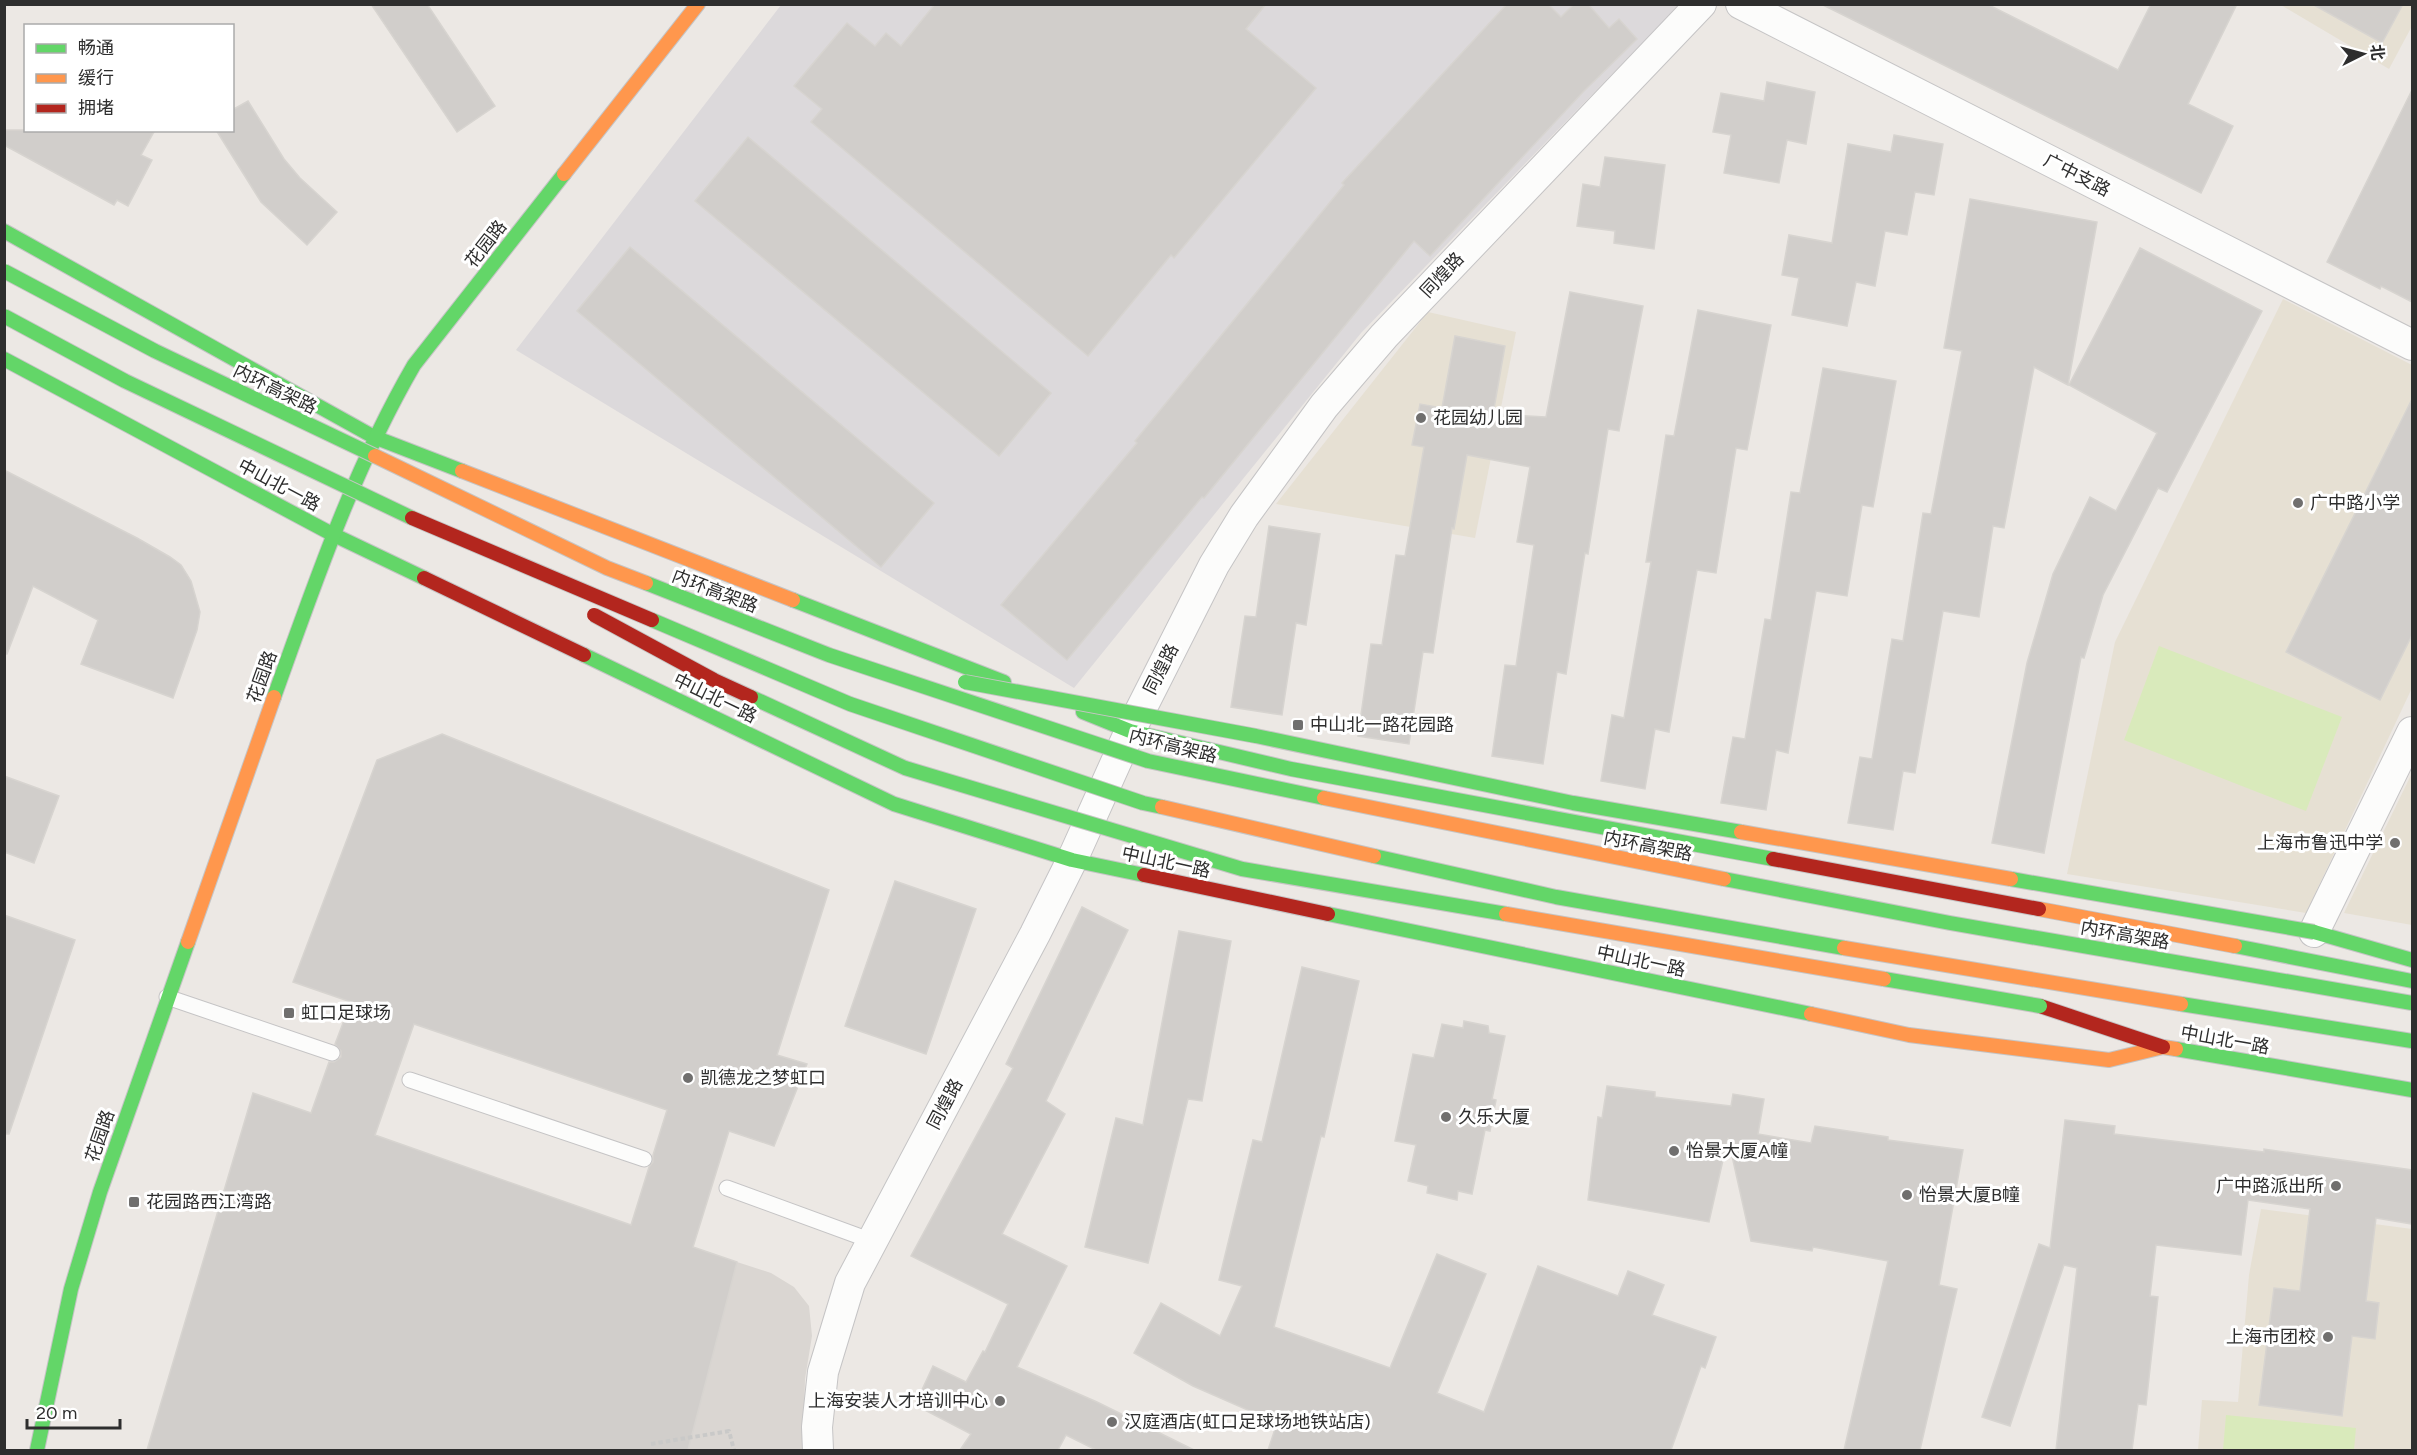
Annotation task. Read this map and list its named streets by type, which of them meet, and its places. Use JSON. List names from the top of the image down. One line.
{"streets":{"main road":["花园路","内环高架路","中山北一路"],"street":["广中支路","同煌路"]},"crossings":[["花园路","中山北一路"],["同煌路","中山北一路"]],"places":{"other":["花园幼儿园","广中路小学","上海市鲁迅中学","凯德龙之梦虹口","久乐大厦","怡景大厦A幢","广中路派出所","怡景大厦B幢","上海市团校","上海安装人才培训中心","汉庭酒店(虹口足球场地铁站店)"],"transit":["中山北一路花园路","虹口足球场","花园路西江湾路"]},"legend":["畅通","缓行","拥堵"],"scale_bar":"20 m","north":"right"}
